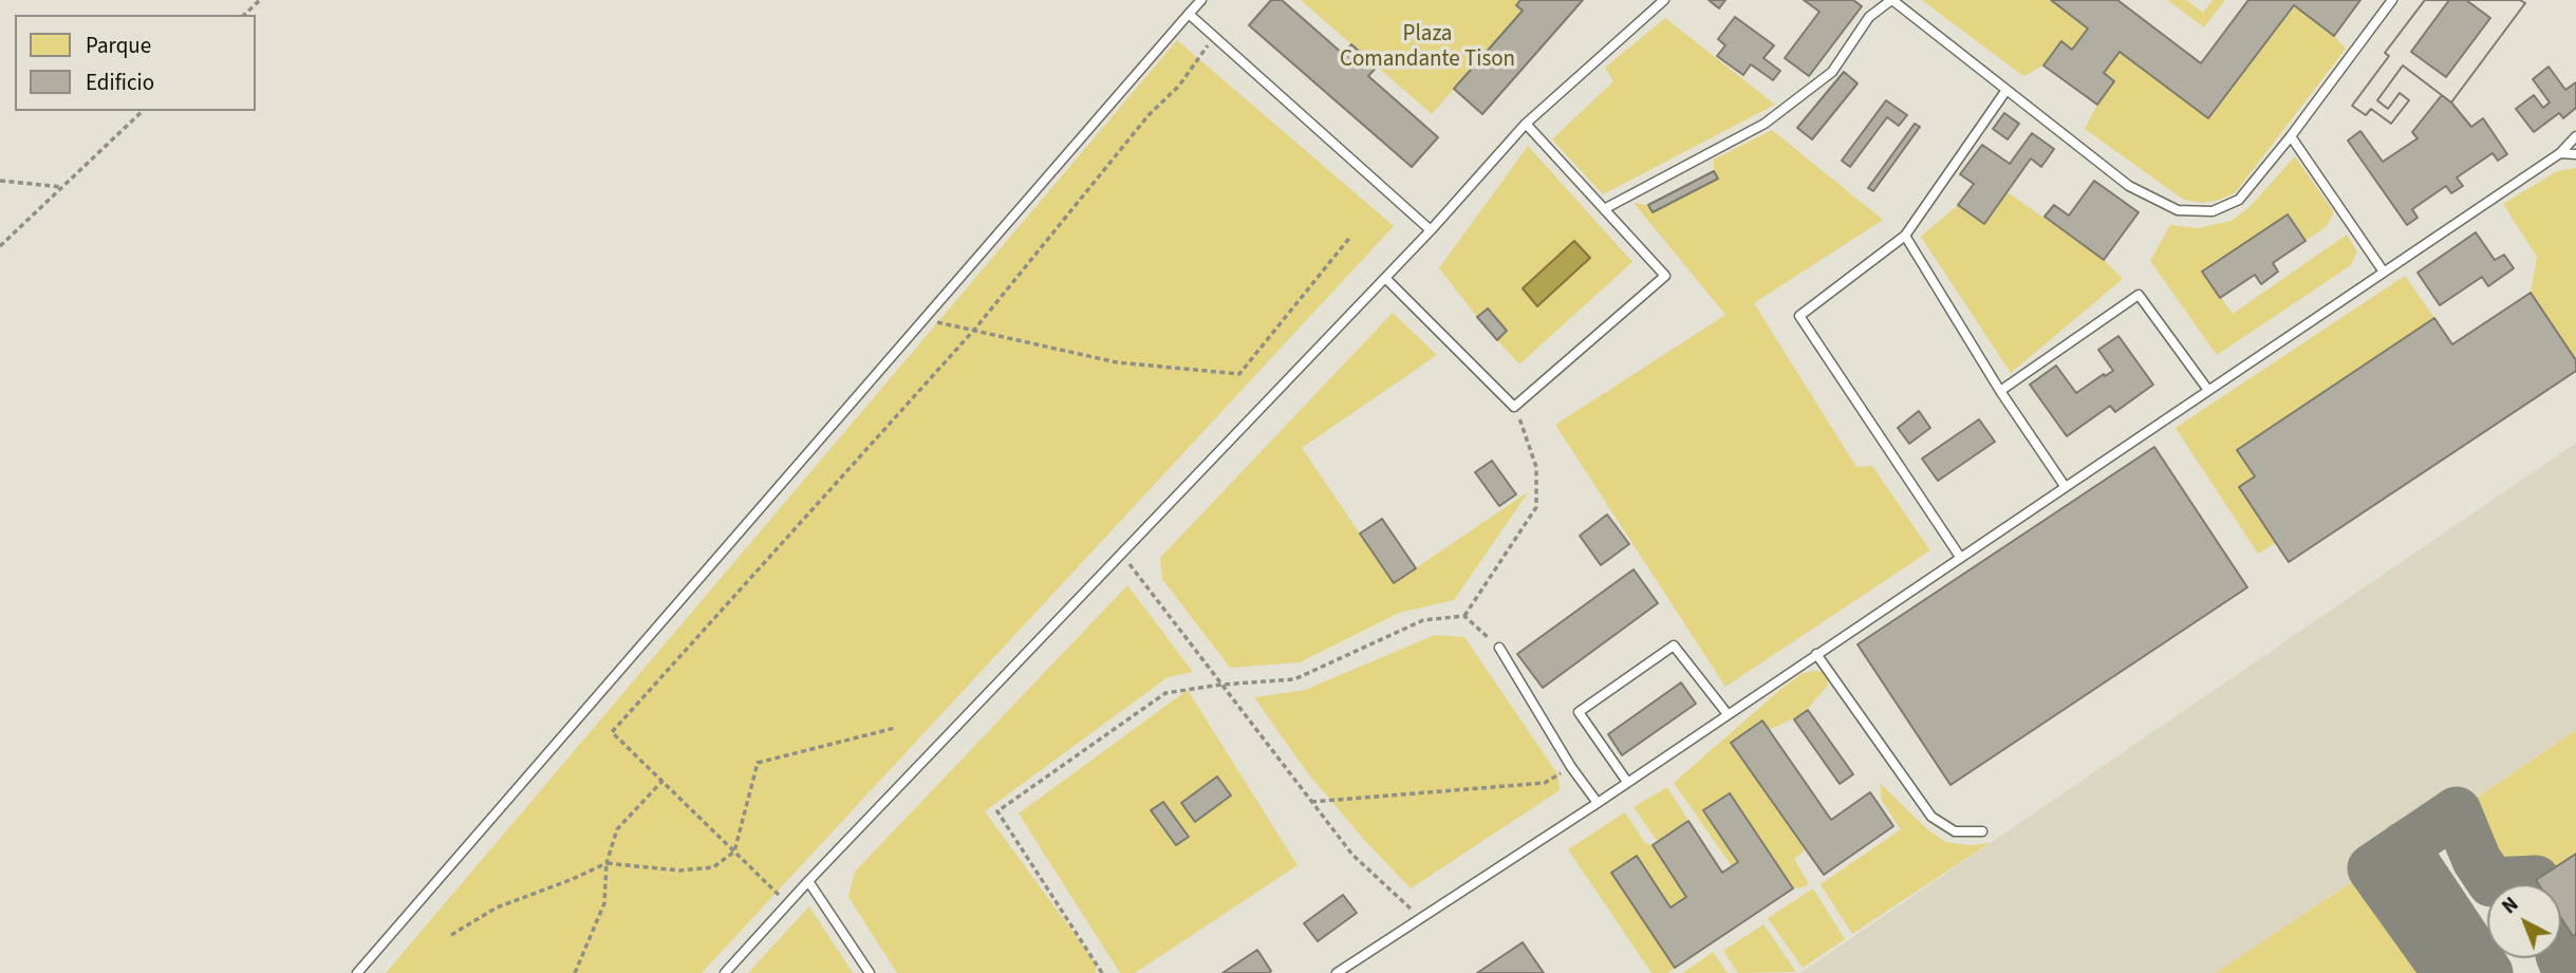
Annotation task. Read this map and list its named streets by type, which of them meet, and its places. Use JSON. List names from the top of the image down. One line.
{"parks":["Plaza Comandante Tison"],"legend":["Parque","Edificio"],"north":"top left"}
